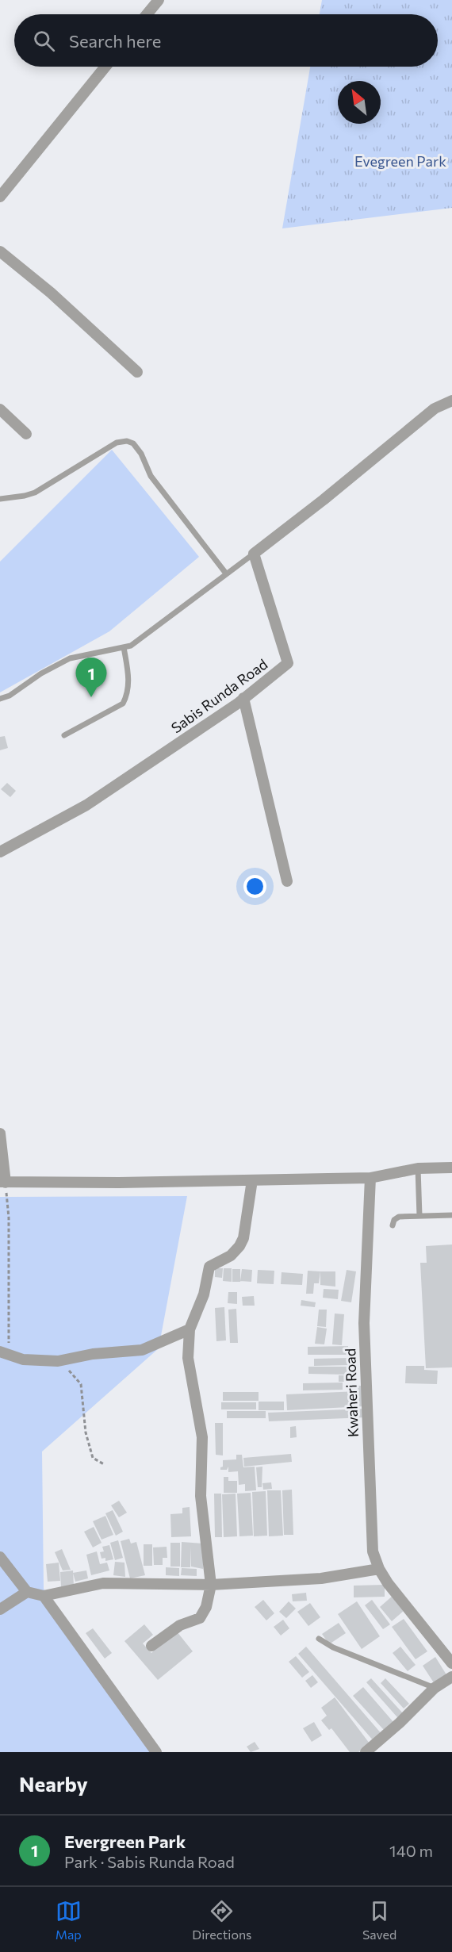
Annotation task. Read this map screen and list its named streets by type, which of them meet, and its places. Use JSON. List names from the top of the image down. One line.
{"streets":{"street":["Sabis Runda Road","Kwaheri Road"]},"parks":["Evegreen Park"],"north":"top left","page":{"search":"Search here","pins":"1","heading":"Nearby","list":[{"mark":"1","name":"Evergreen Park","note":"Park · Sabis Runda Road","value":"140 m"}],"nav":["Map","Directions","Saved"]}}
